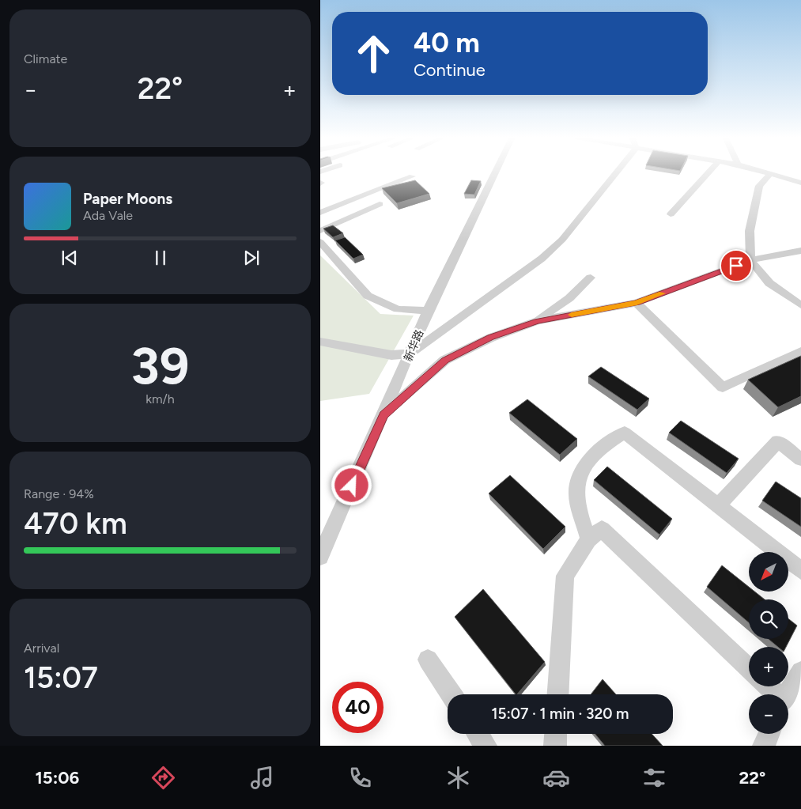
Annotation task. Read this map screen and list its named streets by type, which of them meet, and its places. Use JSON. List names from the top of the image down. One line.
{"streets":{"street":["新华路"]},"north":"bottom left","page":{"tile":["Climate",["39","km/h"],["Range · 94%","470 km"],["Arrival","15:07"]],"turn":["40 m","Continue"],"heat":["−","22°","+"],"song":["Paper Moons","Ada Vale"],"map_buttons":["+","−"],"limit":"40","trip":"15:07 · 1 min · 320 m","tabs":["15:06","22°"]}}
